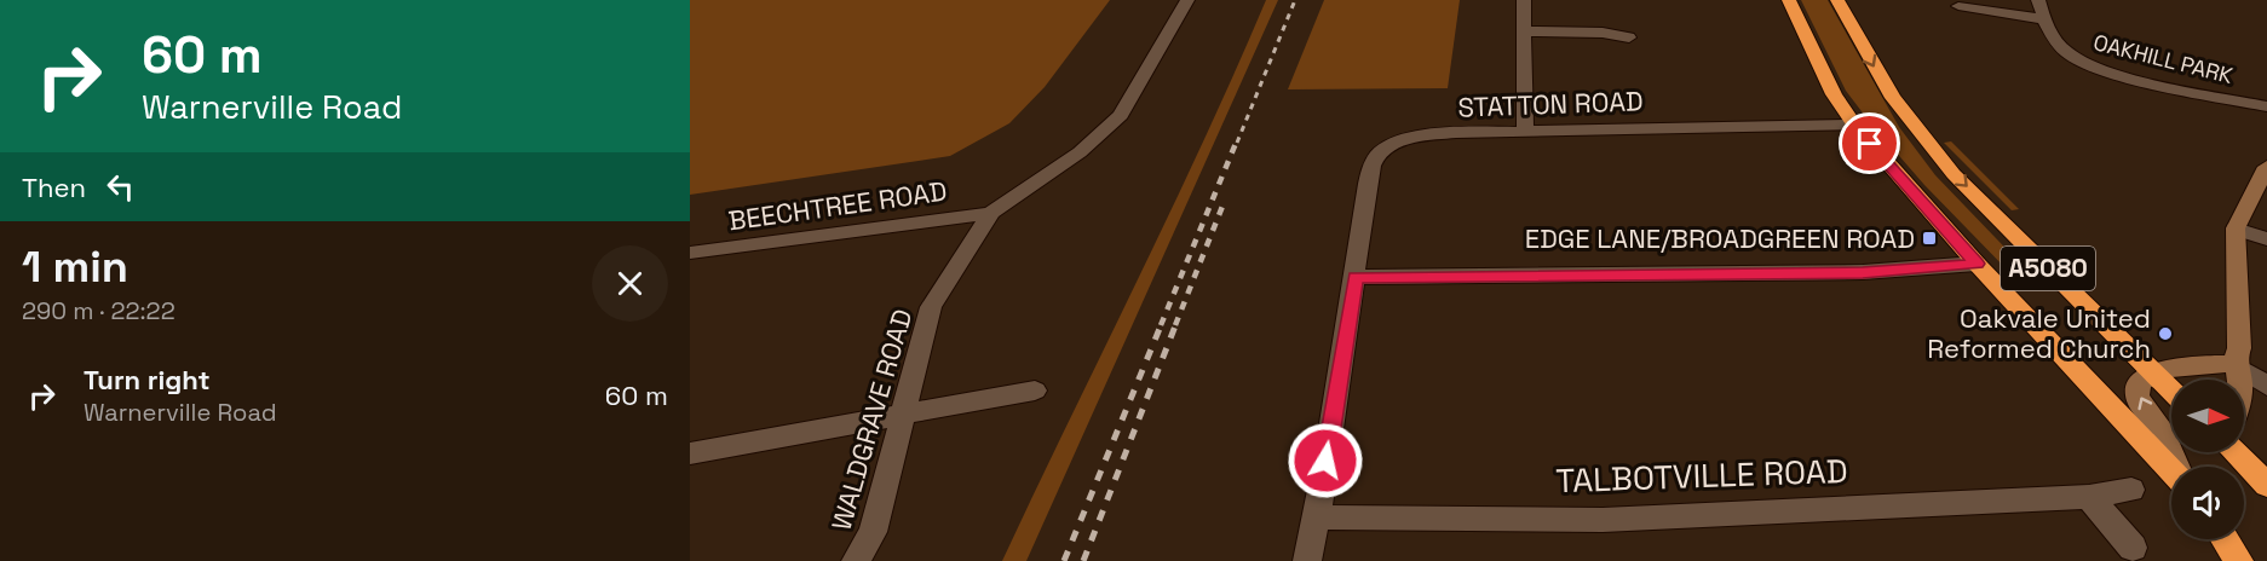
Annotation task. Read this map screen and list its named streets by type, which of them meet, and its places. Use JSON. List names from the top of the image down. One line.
{"streets":{"highway":["A5080"],"street":["OAKHILL PARK","STATTON ROAD","BEECHTREE ROAD","WALDGRAVE ROAD","TALBOTVILLE ROAD"]},"crossings":[["STATTON ROAD","A5080"],["BEECHTREE ROAD","WALDGRAVE ROAD"]],"places":{"transit":["EDGE LANE/BROADGREEN ROAD"],"other":["Oakvale United Reformed Church"]},"north":"right","page":{"turn":["60 m","Warnerville Road"],"then":"Then","heading":["1 min","290 m · 22:22"],"list":[{"name":"Turn right","note":"Warnerville Road","value":"60 m"}]}}
